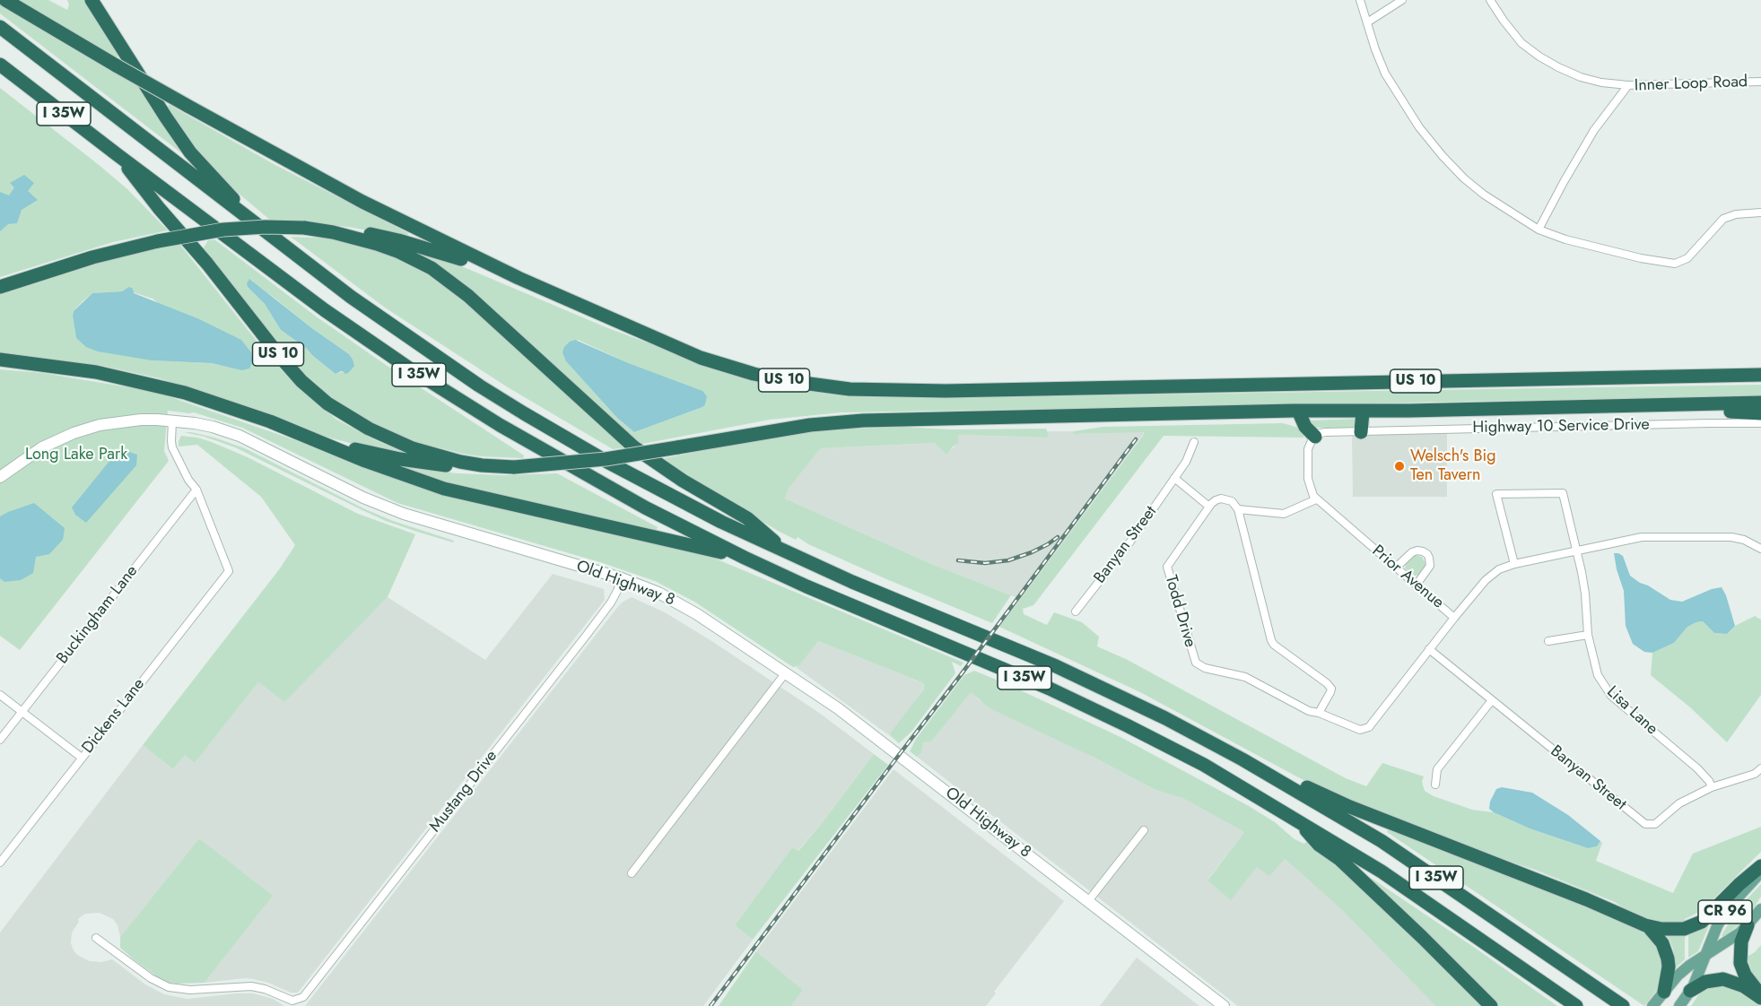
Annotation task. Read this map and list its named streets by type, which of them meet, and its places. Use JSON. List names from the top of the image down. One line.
{"streets":{"highway":["I 35W","US 10"],"main road":["CR 96"],"street":["Inner Loop Road","Highway 10 Service Drive","Banyan Street","Prior Avenue","Old Highway 8","Todd Drive","Buckingham Lane","Lisa Lane","Dickens Lane","Mustang Drive"]},"crossings":[["I 35W","US 10"],["Banyan Street","Todd Drive"],["Banyan Street","Lisa Lane"],["Prior Avenue","Todd Drive"],["Prior Avenue","Lisa Lane"],["Old Highway 8","Mustang Drive"],["Buckingham Lane","Dickens Lane"]],"parks":["Long Lake Park"],"places":["Welsch's Big Ten Tavern"]}
